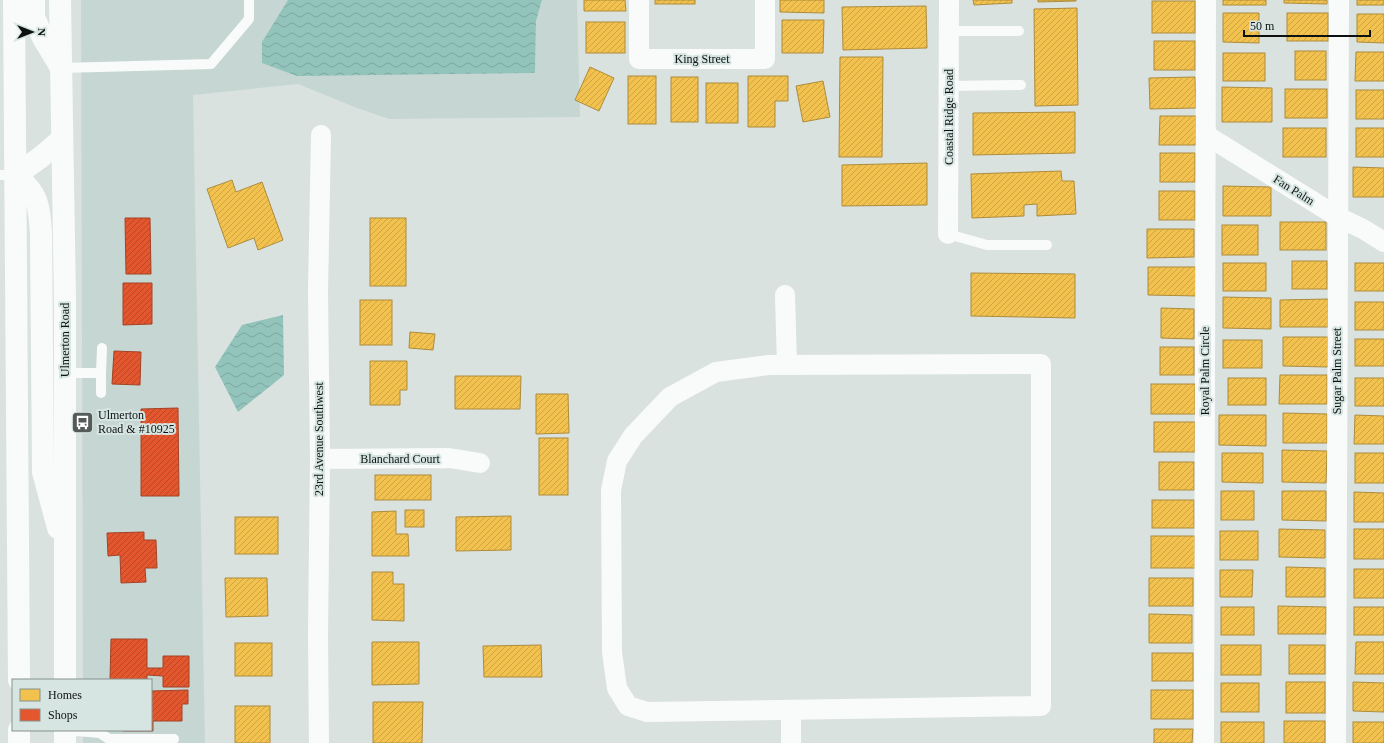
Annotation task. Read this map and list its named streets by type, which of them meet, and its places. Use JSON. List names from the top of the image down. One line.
{"streets":{"main road":["Ulmerton Road"],"street":["King Street","Coastal Ridge Road","Fan Palm","Royal Palm Circle","Sugar Palm Street","23rd Avenue Southwest","Blanchard Court"]},"crossings":[["Fan Palm","Royal Palm Circle"],["Fan Palm","Sugar Palm Street"],["23rd Avenue Southwest","Blanchard Court"]],"places":{"bus stop":["Ulmerton Road & #10925"]},"legend":["Homes","Shops"],"scale_bar":"50 m","north":"right"}
